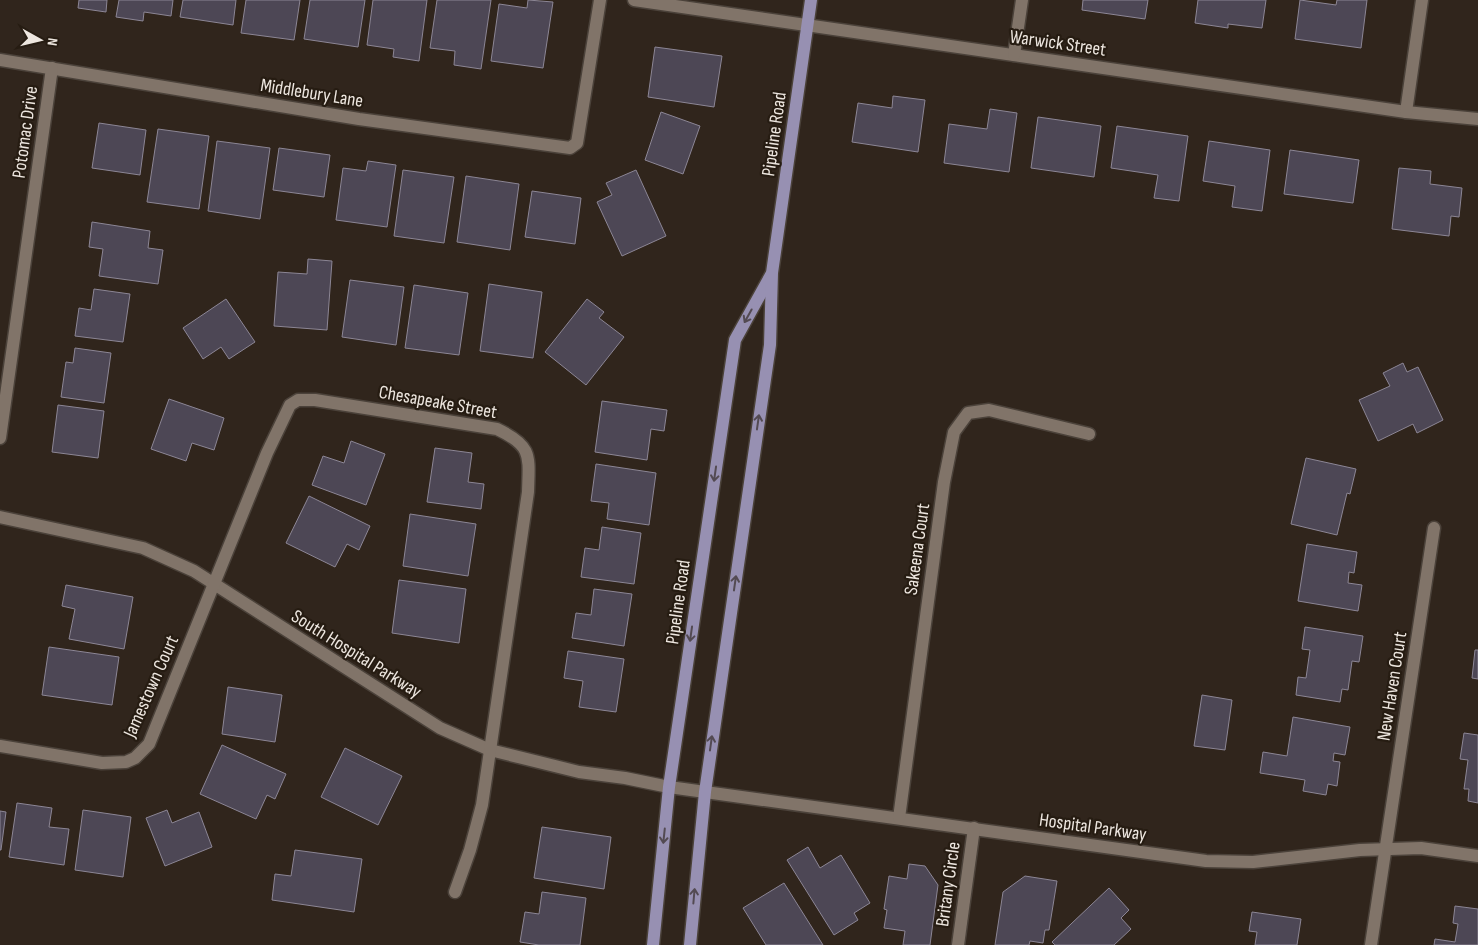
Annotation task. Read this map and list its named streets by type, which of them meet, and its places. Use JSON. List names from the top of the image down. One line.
{"streets":{"main road":["Pipeline Road"],"street":["Warwick Street","Middlebury Lane","Potomac Drive","Chesapeake Street","Sakeena Court","South Hospital Parkway","Jamestown Court","New Haven Court","Hospital Parkway","Britany Circle"]},"crossings":[["Warwick Street","Pipeline Road"],["Middlebury Lane","Potomac Drive"],["Pipeline Road","South Hospital Parkway"],["Pipeline Road","Hospital Parkway"],["Chesapeake Street","South Hospital Parkway"],["Chesapeake Street","Jamestown Court"],["Sakeena Court","Hospital Parkway"],["South Hospital Parkway","Jamestown Court"],["South Hospital Parkway","Hospital Parkway"],["New Haven Court","Hospital Parkway"],["Hospital Parkway","Britany Circle"]],"north":"right"}
